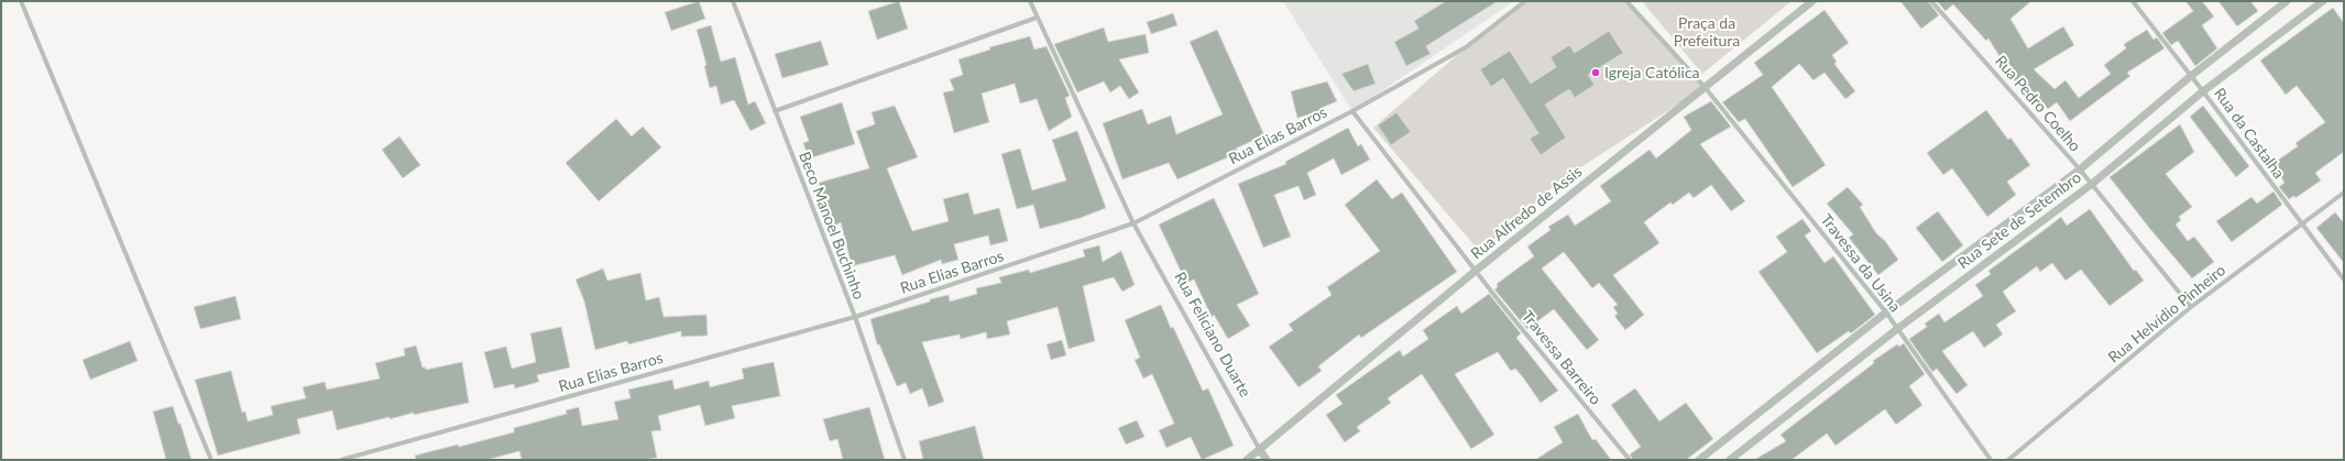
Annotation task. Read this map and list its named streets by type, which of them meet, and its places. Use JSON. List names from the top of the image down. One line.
{"streets":{"street":["Rua Pedro Coelho","Rua da Castalha","Rua Elias Barros","Rua Alfredo de Assis","Rua Sete de Setembro","Beco Manoel Buchinho","Travessa da Usina","Rua Helvídio Pinheiro","Rua Feliciano Duarte","Travessa Barreiro"]},"crossings":[["Rua Pedro Coelho","Rua Sete de Setembro"],["Rua Pedro Coelho","Rua Helvídio Pinheiro"],["Rua da Castalha","Rua Sete de Setembro"],["Rua da Castalha","Rua Helvídio Pinheiro"],["Rua Elias Barros","Beco Manoel Buchinho"],["Rua Elias Barros","Rua Feliciano Duarte"],["Rua Elias Barros","Travessa Barreiro"],["Rua Alfredo de Assis","Travessa da Usina"],["Rua Alfredo de Assis","Rua Feliciano Duarte"],["Rua Alfredo de Assis","Travessa Barreiro"],["Rua Sete de Setembro","Travessa da Usina"]],"parks":["Praça da Prefeitura"],"places":["Igreja Católica"]}
